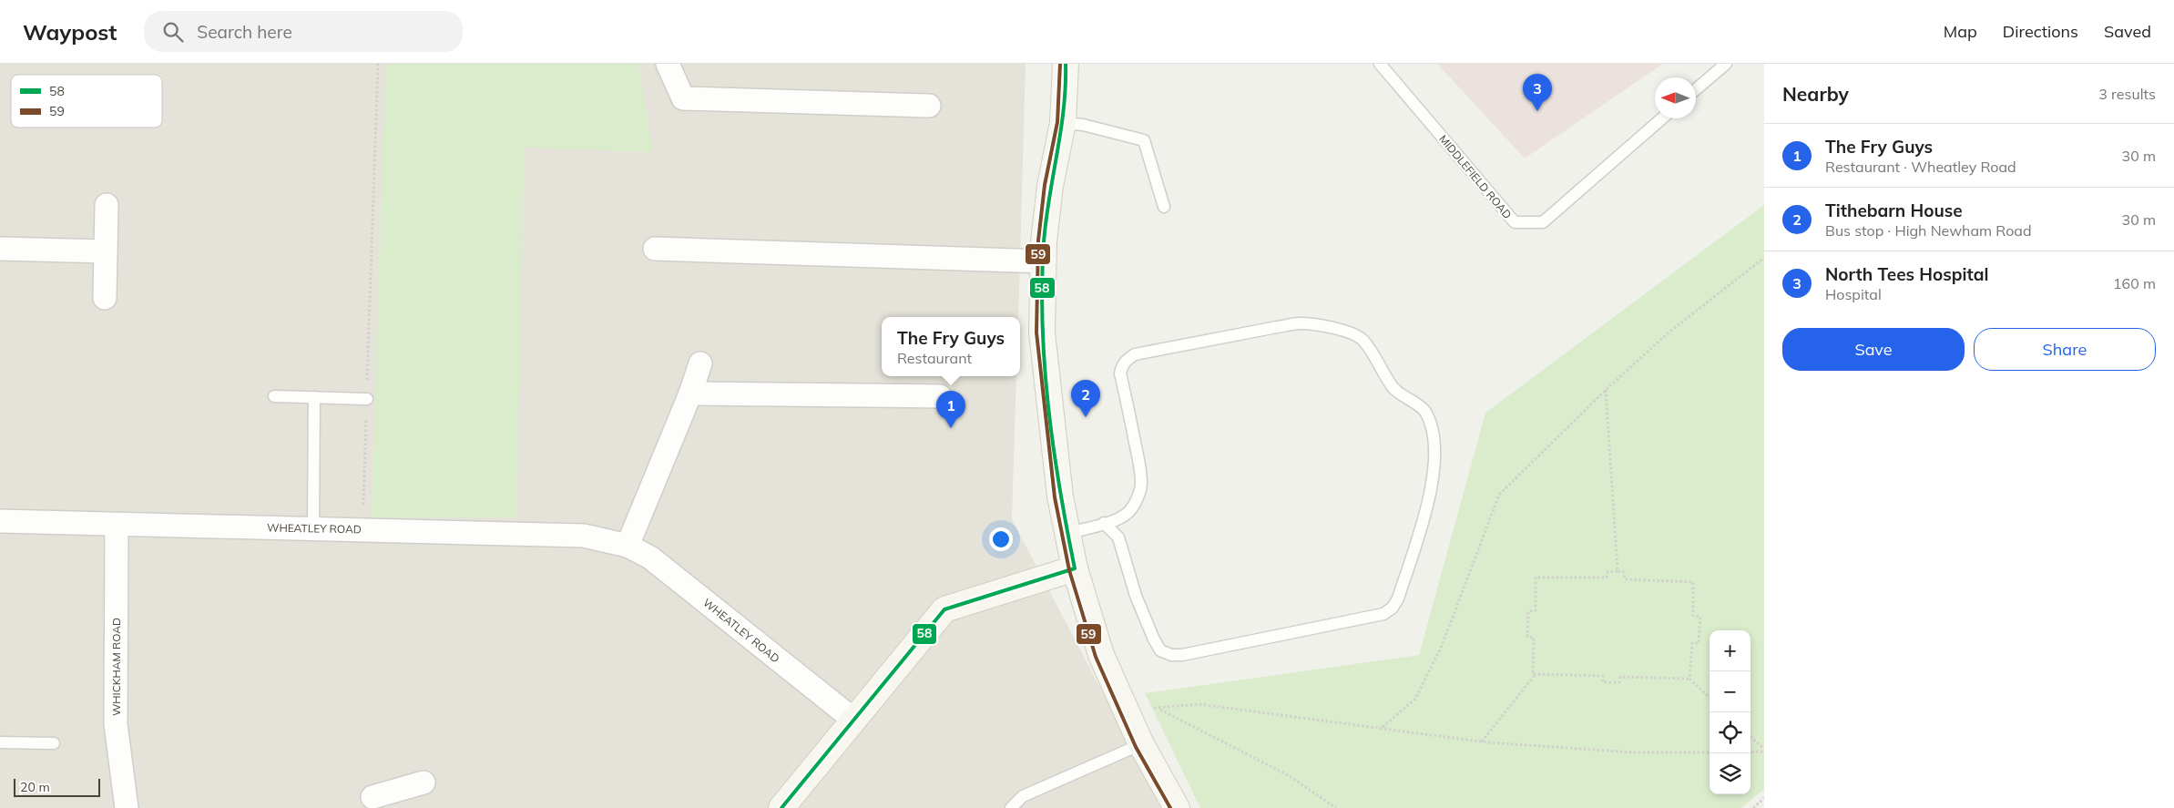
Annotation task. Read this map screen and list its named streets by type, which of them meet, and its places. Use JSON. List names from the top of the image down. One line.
{"streets":{"street":["WHEATLEY ROAD","WHICKHAM ROAD"],"lane":["MIDDLEFIELD ROAD"]},"crossings":[["WHEATLEY ROAD","WHICKHAM ROAD"]],"lines":["transit line 58","transit line 59"],"legend":["58","59"],"scale_bar":"20 m","north":"left","page":{"header":"Waypost","search":"Search here","nav":["Map","Directions","Saved"],"heading":["Nearby","3 results"],"pins":["3","2","1"],"list":[{"mark":"1","name":"The Fry Guys","note":"Restaurant · Wheatley Road","value":"30 m"},{"mark":"2","name":"Tithebarn House","note":"Bus stop · High Newham Road","value":"30 m"},{"mark":"3","name":"North Tees Hospital","note":"Hospital","value":"160 m"}],"buttons":["Save","Share"],"popup":["The Fry Guys","Restaurant"],"map_buttons":["+","−"],"scale":"20 m"}}
